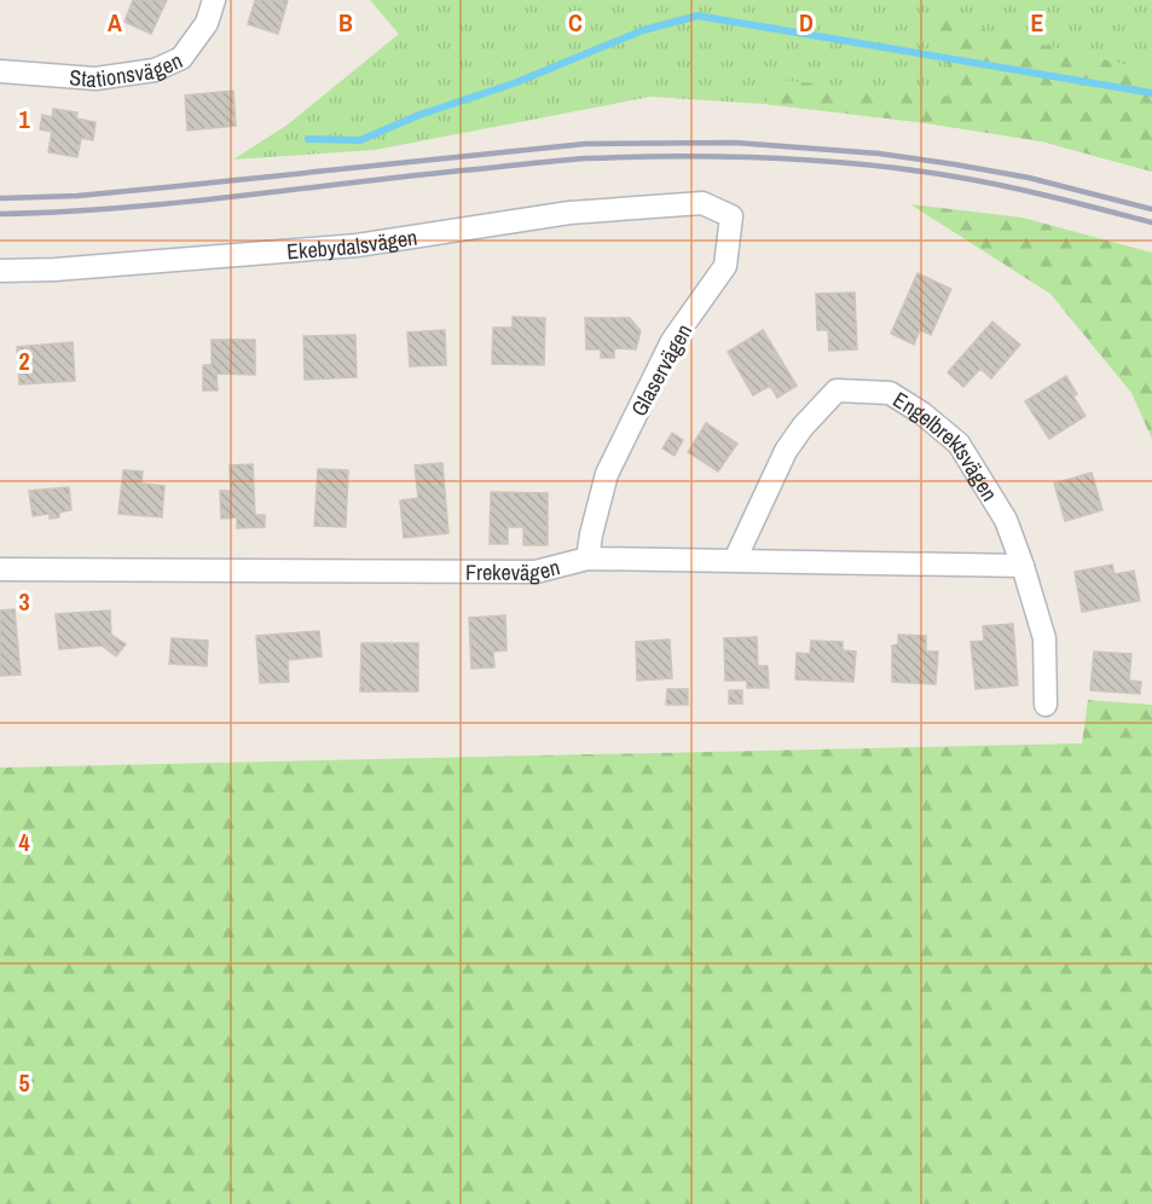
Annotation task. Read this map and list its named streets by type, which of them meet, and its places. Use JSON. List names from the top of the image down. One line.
{"streets":{"street":["Stationsvägen","Ekebydalsvägen","Glaservägen","Engelbrektsvägen","Frekevägen"]},"crossings":[["Ekebydalsvägen","Glaservägen"],["Glaservägen","Frekevägen"],["Engelbrektsvägen","Frekevägen"]],"grid":{"columns":["A","B","C","D","E"],"rows":["1","2","3","4","5"]}}
